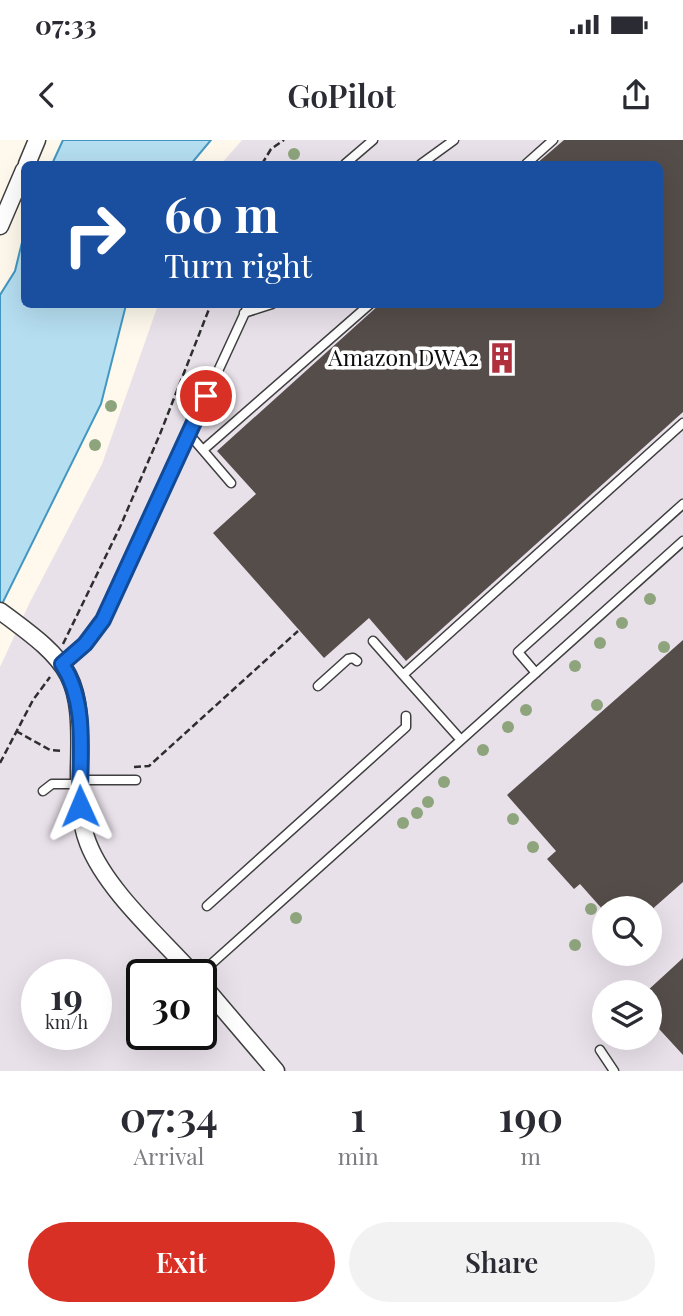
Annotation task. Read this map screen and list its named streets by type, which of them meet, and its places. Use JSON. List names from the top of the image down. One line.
{"places":{"building":["Amazon DWA2"]},"page":{"status":"07:33","header":"GoPilot","turn":["60 m","Turn right"],"speed":"19 km/h","limit":"30","eta":["07:34","Arrival","1","min","190","m"],"buttons":["Exit","Share"]}}
